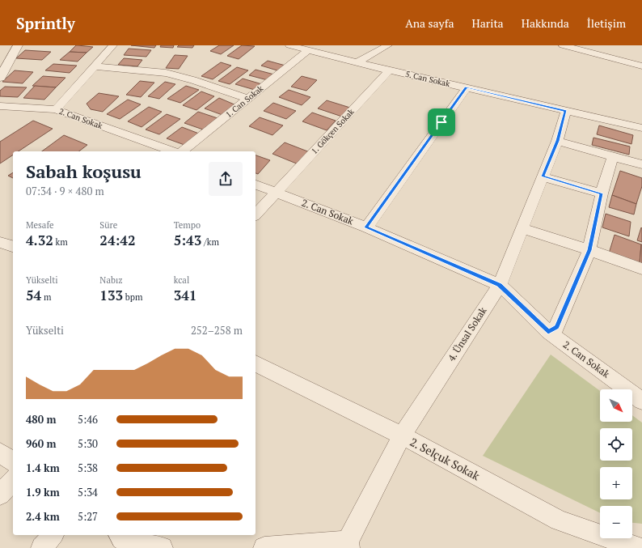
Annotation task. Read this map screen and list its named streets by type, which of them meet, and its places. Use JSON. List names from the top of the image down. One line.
{"streets":{"street":["5. Can Sokak","1. Can Sokak","2. Can Sokak","1. Gökçen Sokak","4. Ünsal Sokak","2. Selçuk Sokak"]},"crossings":[["5. Can Sokak","1. Can Sokak"],["5. Can Sokak","1. Gökçen Sokak"],["5. Can Sokak","4. Ünsal Sokak"],["2. Can Sokak","1. Gökçen Sokak"],["2. Can Sokak","4. Ünsal Sokak"],["4. Ünsal Sokak","2. Selçuk Sokak"]],"north":"bottom right","page":{"header":"Sprintly","nav":["Ana sayfa","Harita","Hakkında","İletişim"],"heading":["Sabah koşusu","07:34 · 9 × 480 m"],"stats":[["Mesafe","4.32 km"],["Süre","24:42"],["Tempo","5:43 /km"],["Yükselti","54 m"],["Nabız","133 bpm"],["kcal","341"]],"chart":["Yükselti","252–258 m"],"map_buttons":["+","−"],"list":[{"name":"480 m","note":"5:46"},{"name":"960 m","note":"5:30"},{"name":"1.4 km","note":"5:38"},{"name":"1.9 km","note":"5:34"},{"name":"2.4 km","note":"5:27"}]}}
